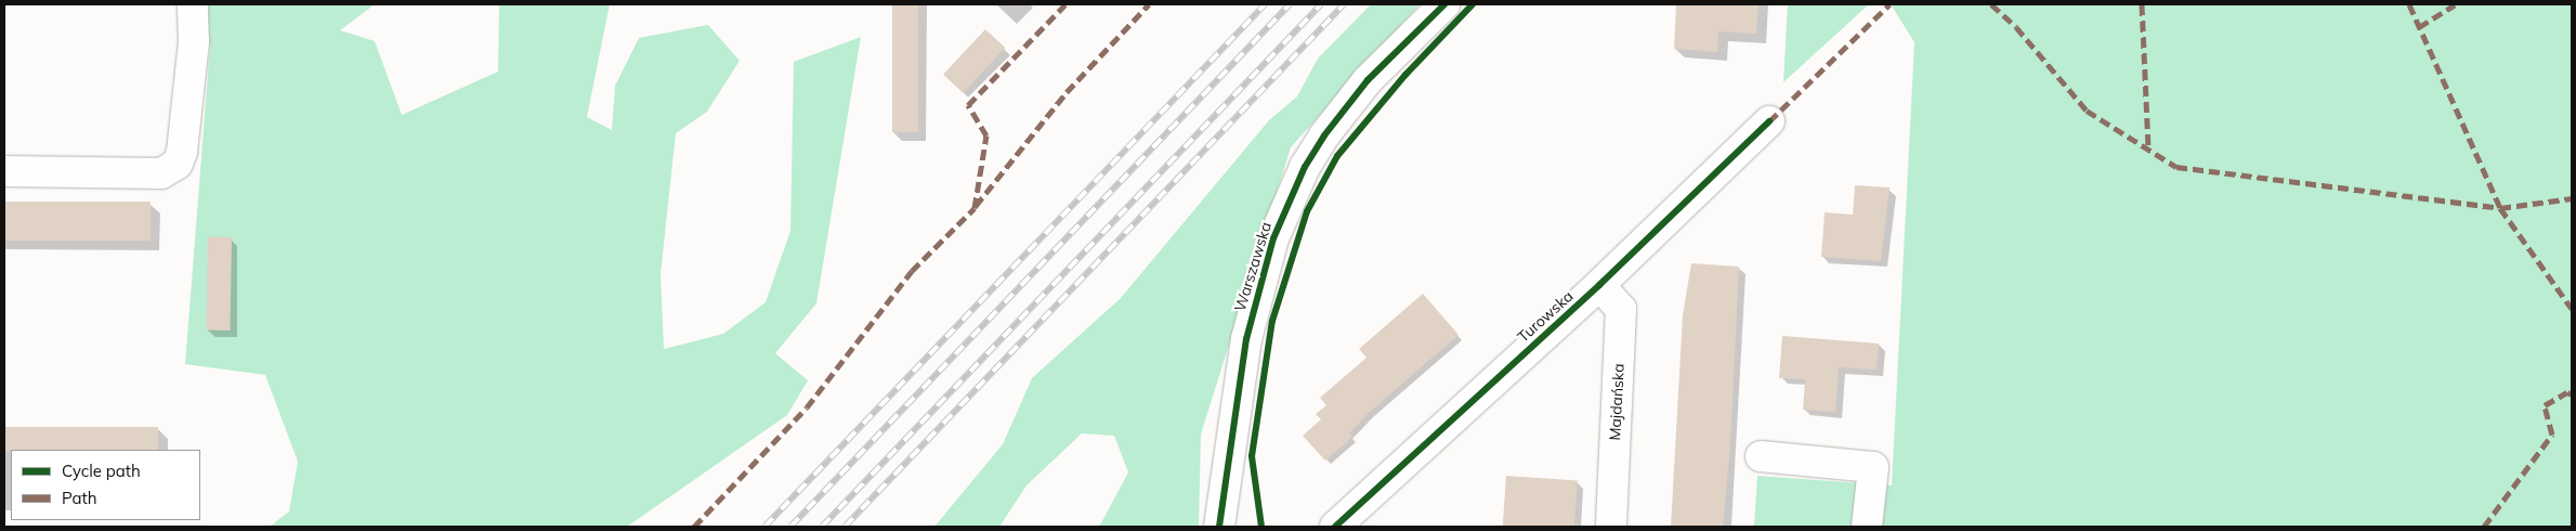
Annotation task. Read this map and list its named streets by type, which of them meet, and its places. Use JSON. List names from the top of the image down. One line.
{"streets":{"street":["Warszawska","Turowska","Majdańska"]},"crossings":[["Turowska","Majdańska"]],"legend":["Cycle path","Path"]}
